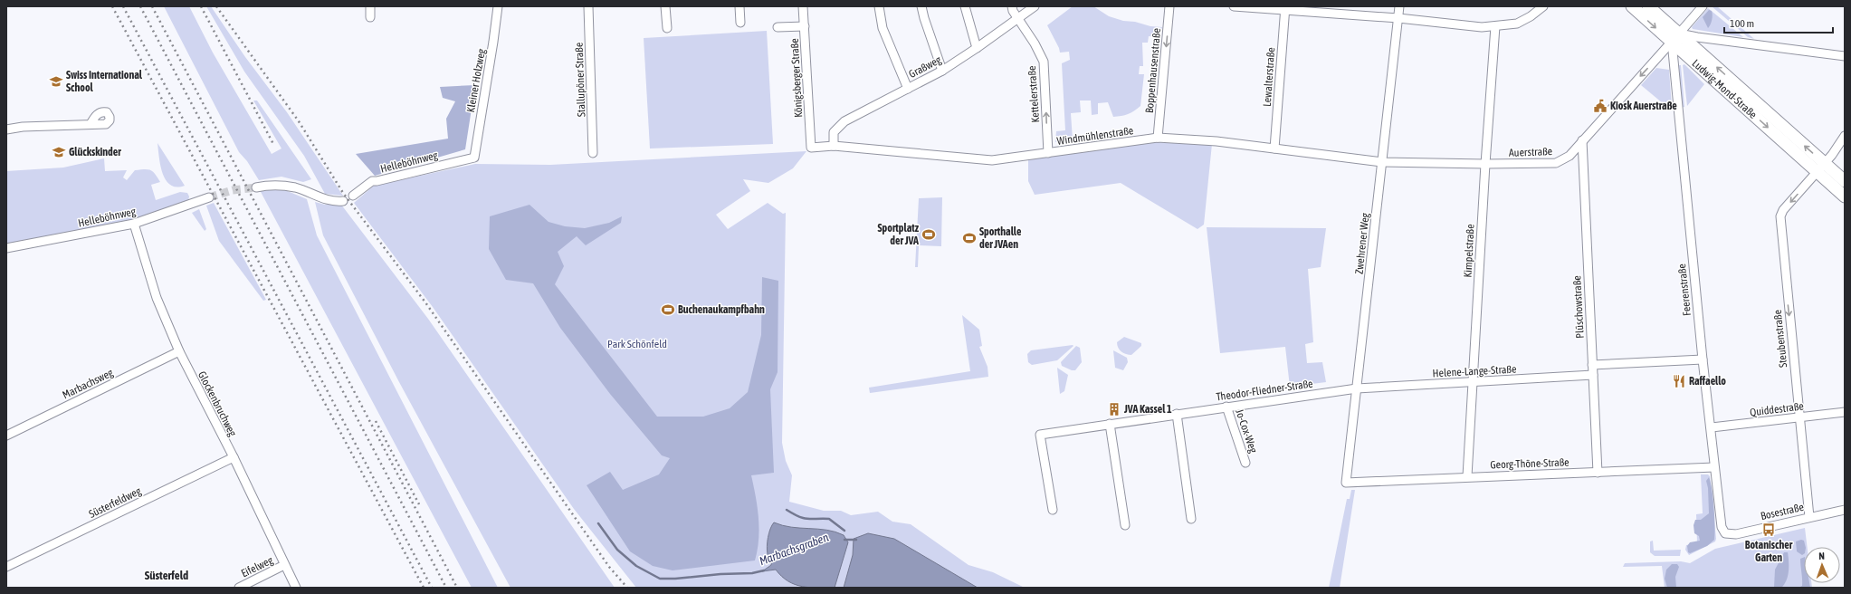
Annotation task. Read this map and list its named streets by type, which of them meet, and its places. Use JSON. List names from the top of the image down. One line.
{"streets":{"main road":["Ludwig-Mond-Straße"],"street":["Graßweg","Boppenhausenstraße","Lewalterstraße","Königsberger Straße","Stallupöner Straße","Kleiner Holzweg","Kettelerstraße","Windmühlenstraße","Auerstraße","Helleböhnweg","Zwehrener Weg","Kimpelstraße","Feerenstraße","Plüschowstraße","Steubenstraße","Helene-Lange-Straße","Marbachsweg","Theodor-Fliedner-Straße","Glockenbruchweg","Quiddestraße","Jo-Cox-Weg","Georg-Thöne-Straße","Süsterfeldweg","Bosestraße","Eifelweg"]},"crossings":[["Graßweg","Kettelerstraße"],["Graßweg","Windmühlenstraße"],["Boppenhausenstraße","Windmühlenstraße"],["Lewalterstraße","Windmühlenstraße"],["Königsberger Straße","Windmühlenstraße"],["Kleiner Holzweg","Helleböhnweg"],["Ludwig-Mond-Straße","Auerstraße"],["Ludwig-Mond-Straße","Feerenstraße"],["Ludwig-Mond-Straße","Steubenstraße"],["Kettelerstraße","Windmühlenstraße"],["Windmühlenstraße","Auerstraße"],["Windmühlenstraße","Zwehrener Weg"],["Auerstraße","Zwehrener Weg"],["Auerstraße","Kimpelstraße"],["Auerstraße","Feerenstraße"],["Auerstraße","Plüschowstraße"],["Helleböhnweg","Glockenbruchweg"],["Zwehrener Weg","Helene-Lange-Straße"],["Zwehrener Weg","Theodor-Fliedner-Straße"],["Zwehrener Weg","Georg-Thöne-Straße"],["Kimpelstraße","Helene-Lange-Straße"],["Kimpelstraße","Georg-Thöne-Straße"],["Feerenstraße","Quiddestraße"],["Feerenstraße","Georg-Thöne-Straße"],["Feerenstraße","Bosestraße"],["Plüschowstraße","Helene-Lange-Straße"],["Plüschowstraße","Georg-Thöne-Straße"],["Steubenstraße","Quiddestraße"],["Steubenstraße","Bosestraße"],["Helene-Lange-Straße","Theodor-Fliedner-Straße"],["Marbachsweg","Glockenbruchweg"],["Theodor-Fliedner-Straße","Jo-Cox-Weg"],["Glockenbruchweg","Süsterfeldweg"],["Glockenbruchweg","Eifelweg"]],"one_way":["Boppenhausenstraße","Kettelerstraße","Auerstraße","Steubenstraße"],"districts":["Süsterfeld"],"water":["Marbachsgraben"],"parks":["Park Schönfeld"],"places":{"school or university":["Swiss International School","Glückskinder"],"public building":["Kiosk Auerstraße"],"sports":["Sportplatz der JVA","Sporthalle der JVAen","Buchenaukampfbahn"],"restaurant":["Raffaello"],"building":["JVA Kassel 1"],"bus stop":["Botanischer Garten"]},"scale_bar":"100 m","north":"top"}
